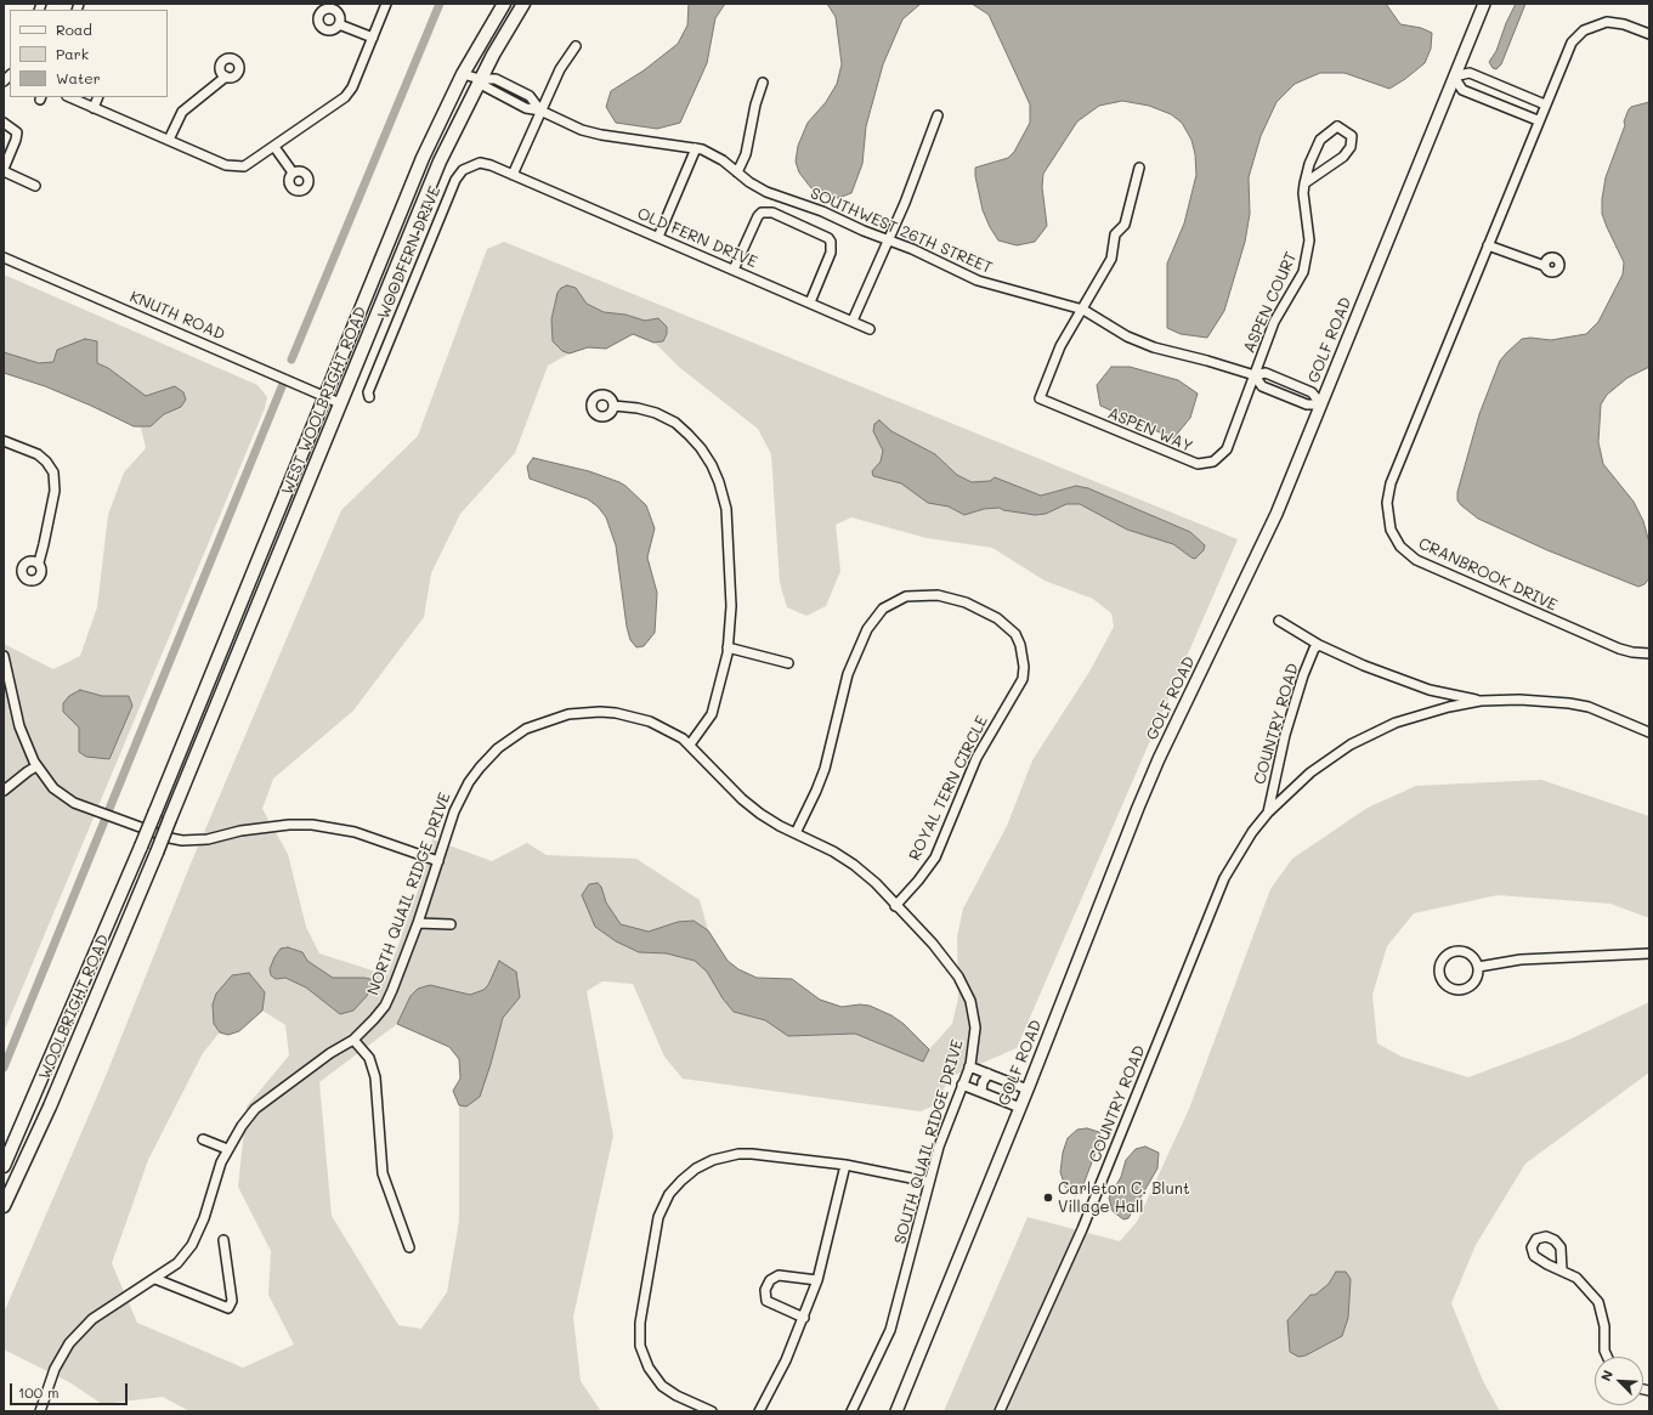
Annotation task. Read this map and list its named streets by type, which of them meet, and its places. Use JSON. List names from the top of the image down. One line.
{"streets":{"main road":["WEST WOOLBRIGHT ROAD","WOOLBRIGHT ROAD"],"street":["SOUTHWEST 26TH STREET","OLD FERN DRIVE","WOODFERN DRIVE","ASPEN COURT","KNUTH ROAD","GOLF ROAD","ASPEN WAY","CRANBROOK DRIVE","COUNTRY ROAD","ROYAL TERN CIRCLE","NORTH QUAIL RIDGE DRIVE","SOUTH QUAIL RIDGE DRIVE"]},"crossings":[["SOUTHWEST 26TH STREET","ASPEN COURT"],["SOUTHWEST 26TH STREET","GOLF ROAD"],["SOUTHWEST 26TH STREET","WEST WOOLBRIGHT ROAD"],["SOUTHWEST 26TH STREET","ASPEN WAY"],["OLD FERN DRIVE","WOODFERN DRIVE"],["ASPEN COURT","ASPEN WAY"],["KNUTH ROAD","WEST WOOLBRIGHT ROAD"],["WEST WOOLBRIGHT ROAD","WOOLBRIGHT ROAD"],["ROYAL TERN CIRCLE","NORTH QUAIL RIDGE DRIVE"],["ROYAL TERN CIRCLE","SOUTH QUAIL RIDGE DRIVE"],["NORTH QUAIL RIDGE DRIVE","SOUTH QUAIL RIDGE DRIVE"]],"places":["Carleton C. Blunt Village Hall"],"legend":["Road","Park","Water"],"scale_bar":"100 m","north":"top left"}
